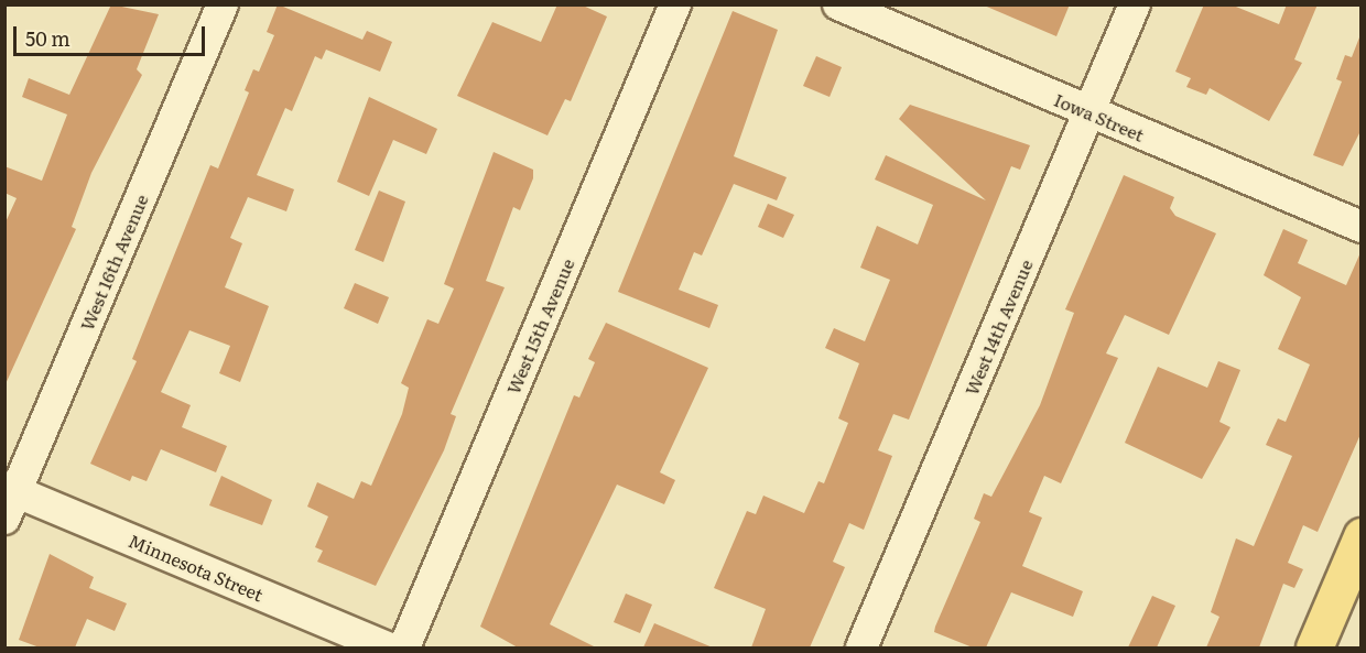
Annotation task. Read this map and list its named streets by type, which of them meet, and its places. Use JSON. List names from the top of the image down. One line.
{"streets":{"street":["Iowa Street","West 16th Avenue","West 15th Avenue","West 14th Avenue","Minnesota Street"]},"crossings":[["Iowa Street","West 14th Avenue"],["West 16th Avenue","Minnesota Street"]],"scale_bar":"50 m"}
